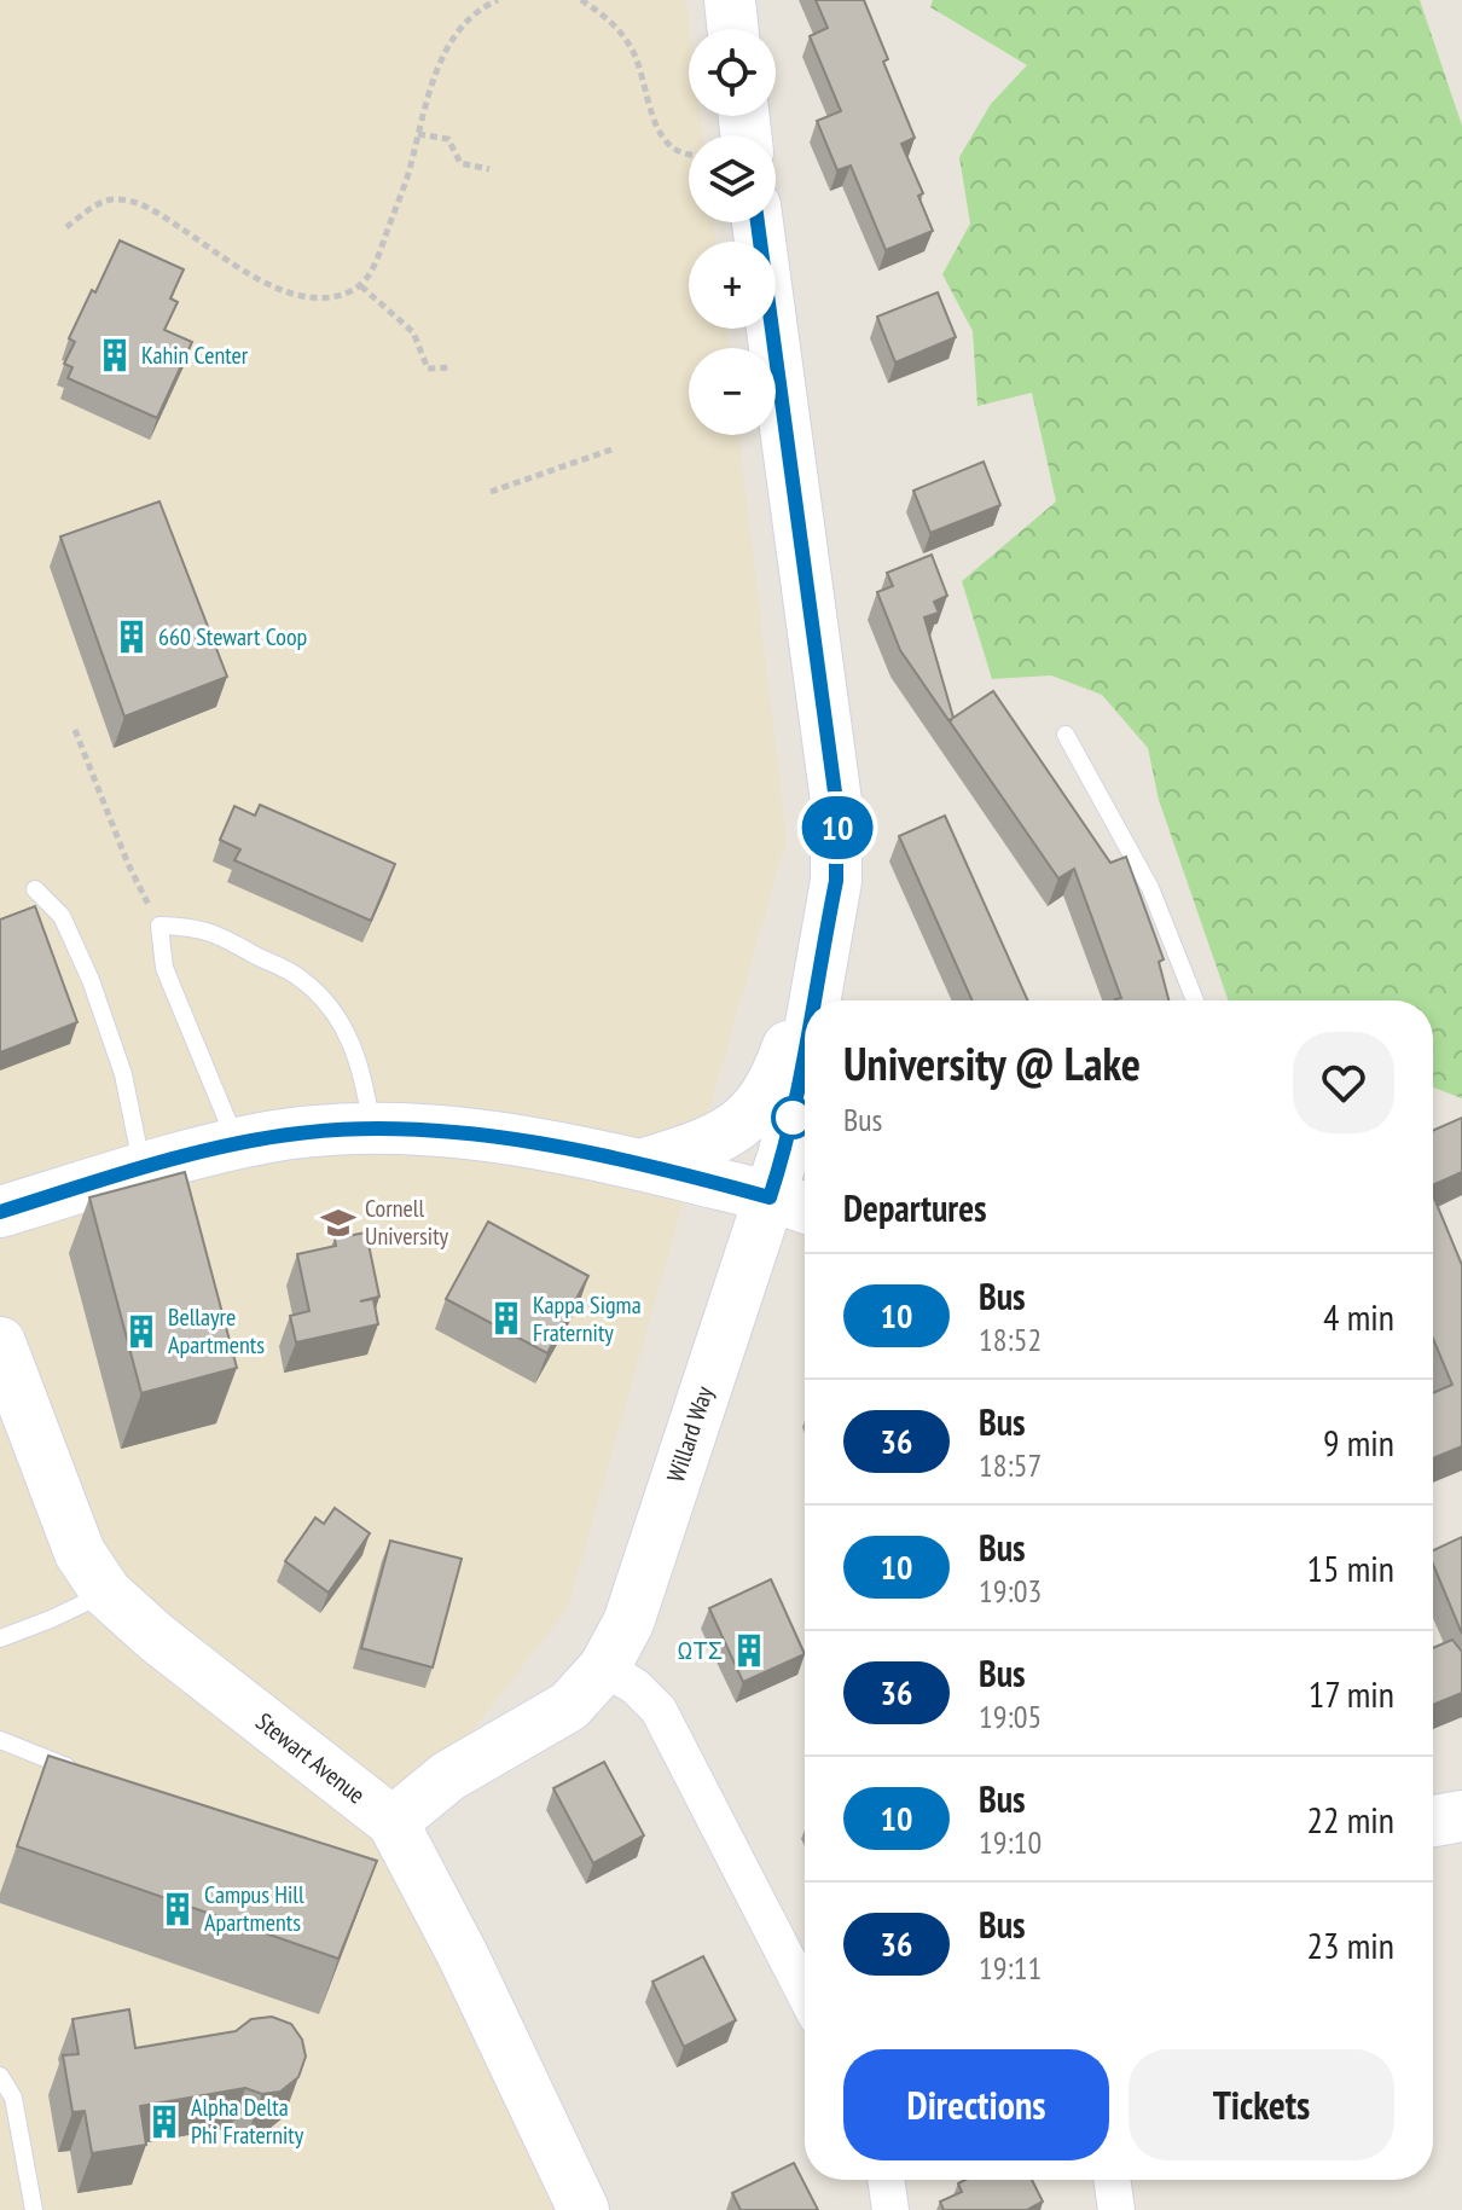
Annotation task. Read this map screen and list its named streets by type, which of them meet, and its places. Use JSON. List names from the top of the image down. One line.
{"streets":{"street":["Willard Way","Stewart Avenue"]},"crossings":[["Willard Way","Stewart Avenue"]],"places":{"building":["Kahin Center","660 Stewart Coop","Kappa Sigma Fraternity","Bellayre Apartments","ΩΤΣ","Campus Hill Apartments","Alpha Delta Phi Fraternity"],"school or university":["Cornell University"]},"lines":["bus line 10"],"page":{"on_map":"10","map_buttons":["+","−"],"heading":[["University @ Lake","Bus"],"Departures"],"list":[{"mark":"10","name":"Bus","note":"18:52","value":"4 min"},{"mark":"36","name":"Bus","note":"18:57","value":"9 min"},{"mark":"10","name":"Bus","note":"19:03","value":"15 min"},{"mark":"36","name":"Bus","note":"19:05","value":"17 min"},{"mark":"10","name":"Bus","note":"19:10","value":"22 min"},{"mark":"36","name":"Bus","note":"19:11","value":"23 min"}],"buttons":["Directions","Tickets"]}}
